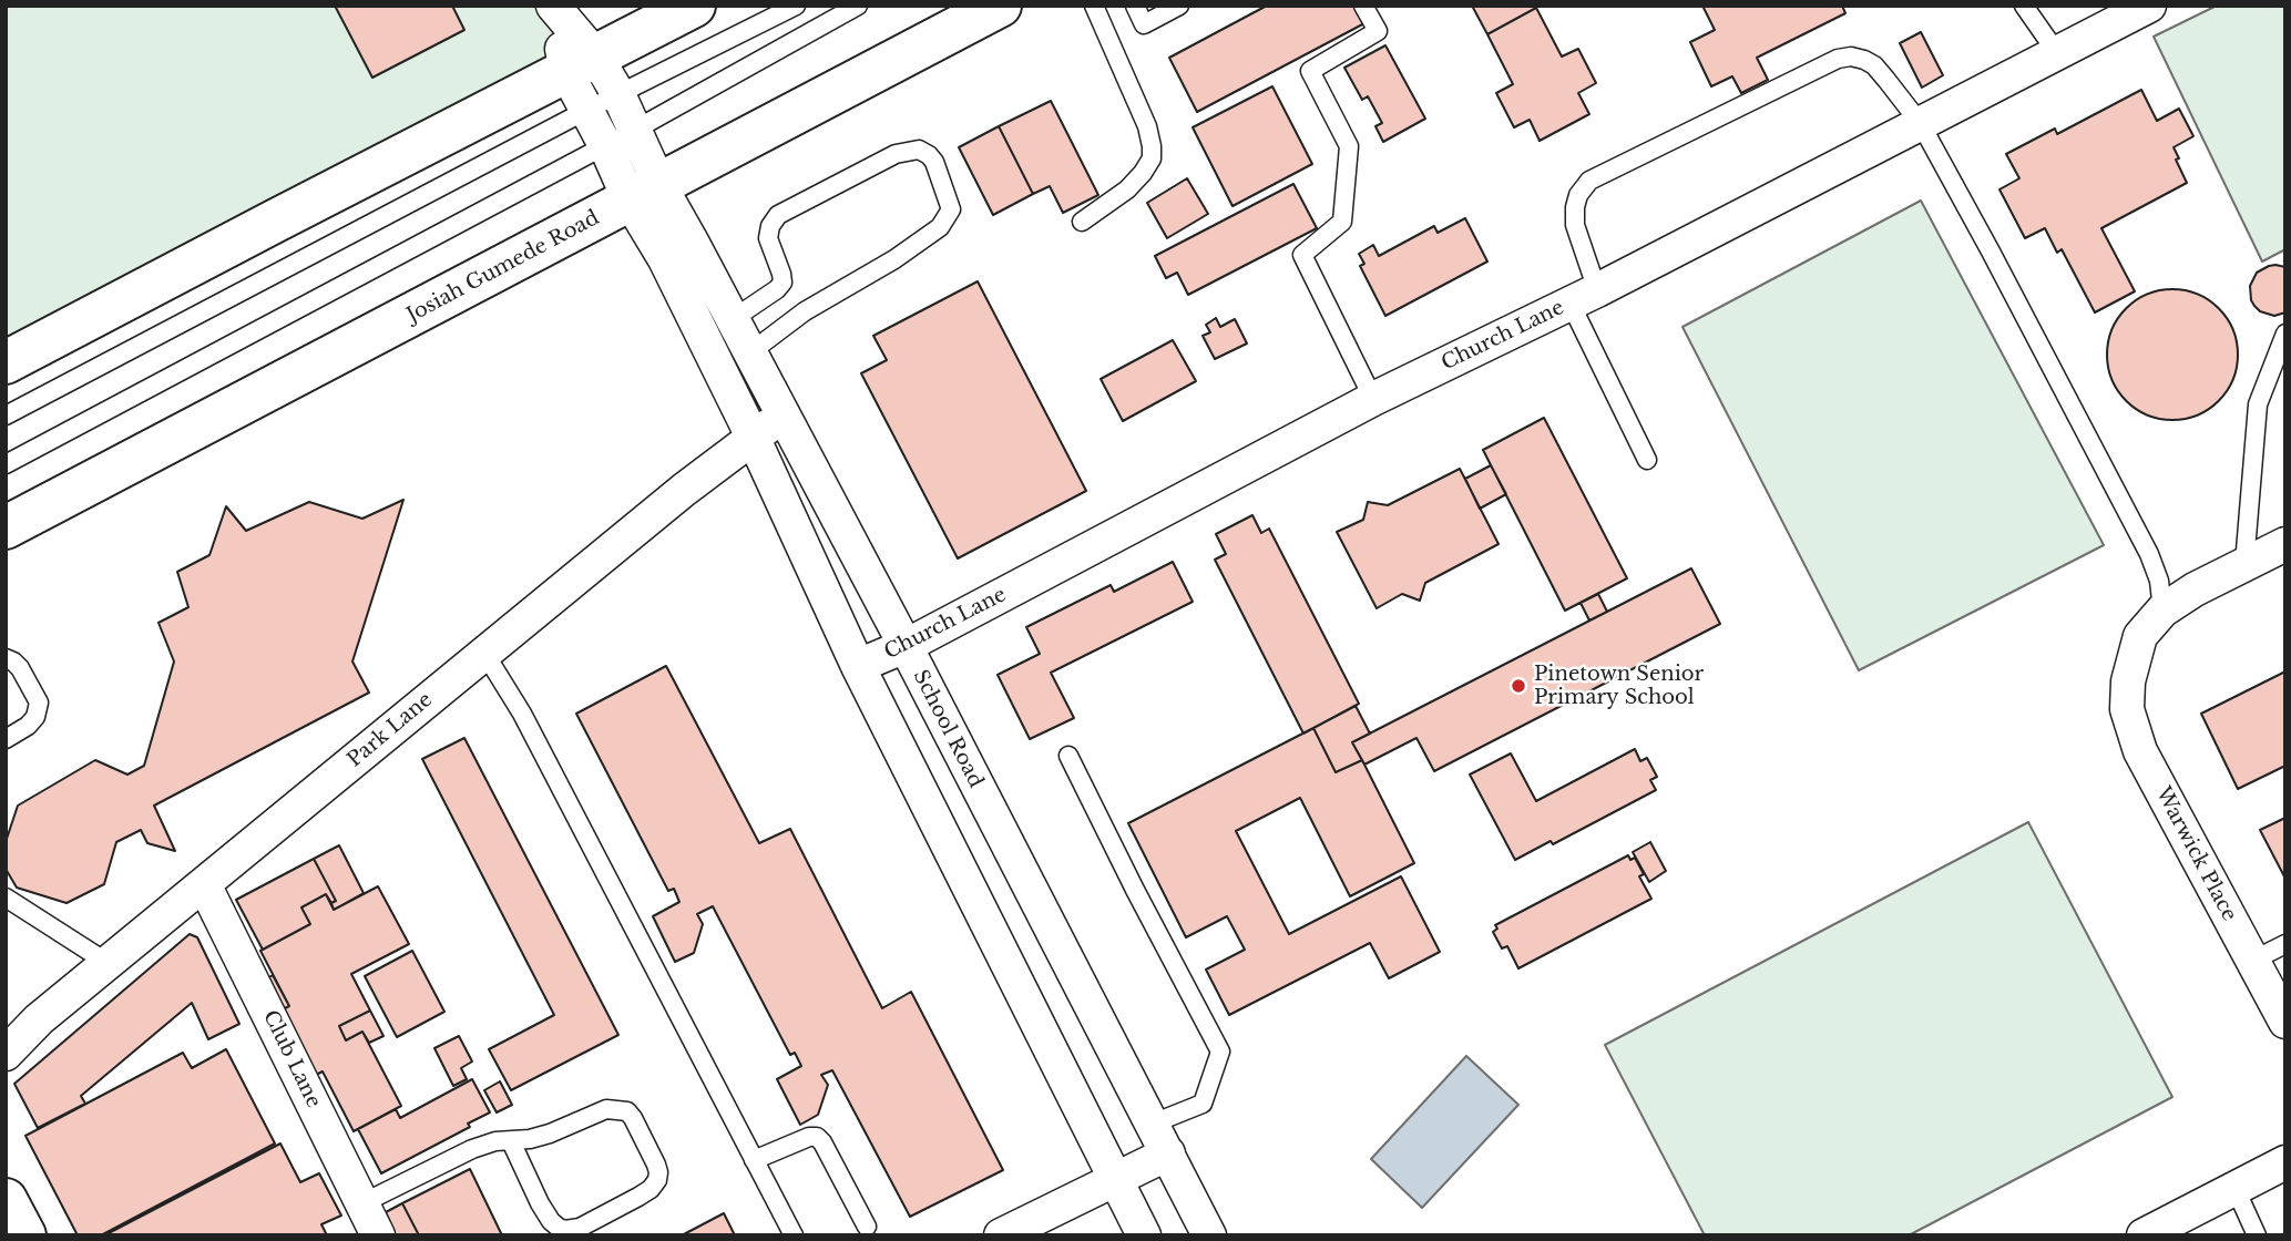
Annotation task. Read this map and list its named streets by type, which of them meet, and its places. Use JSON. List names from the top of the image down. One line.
{"streets":{"main road":["Josiah Gumede Road"],"street":["Church Lane","School Road","Park Lane","Warwick Place","Club Lane"]},"crossings":[["Josiah Gumede Road","School Road"],["Church Lane","School Road"],["School Road","Park Lane"],["Park Lane","Club Lane"]],"places":["Pinetown Senior Primary School"]}
